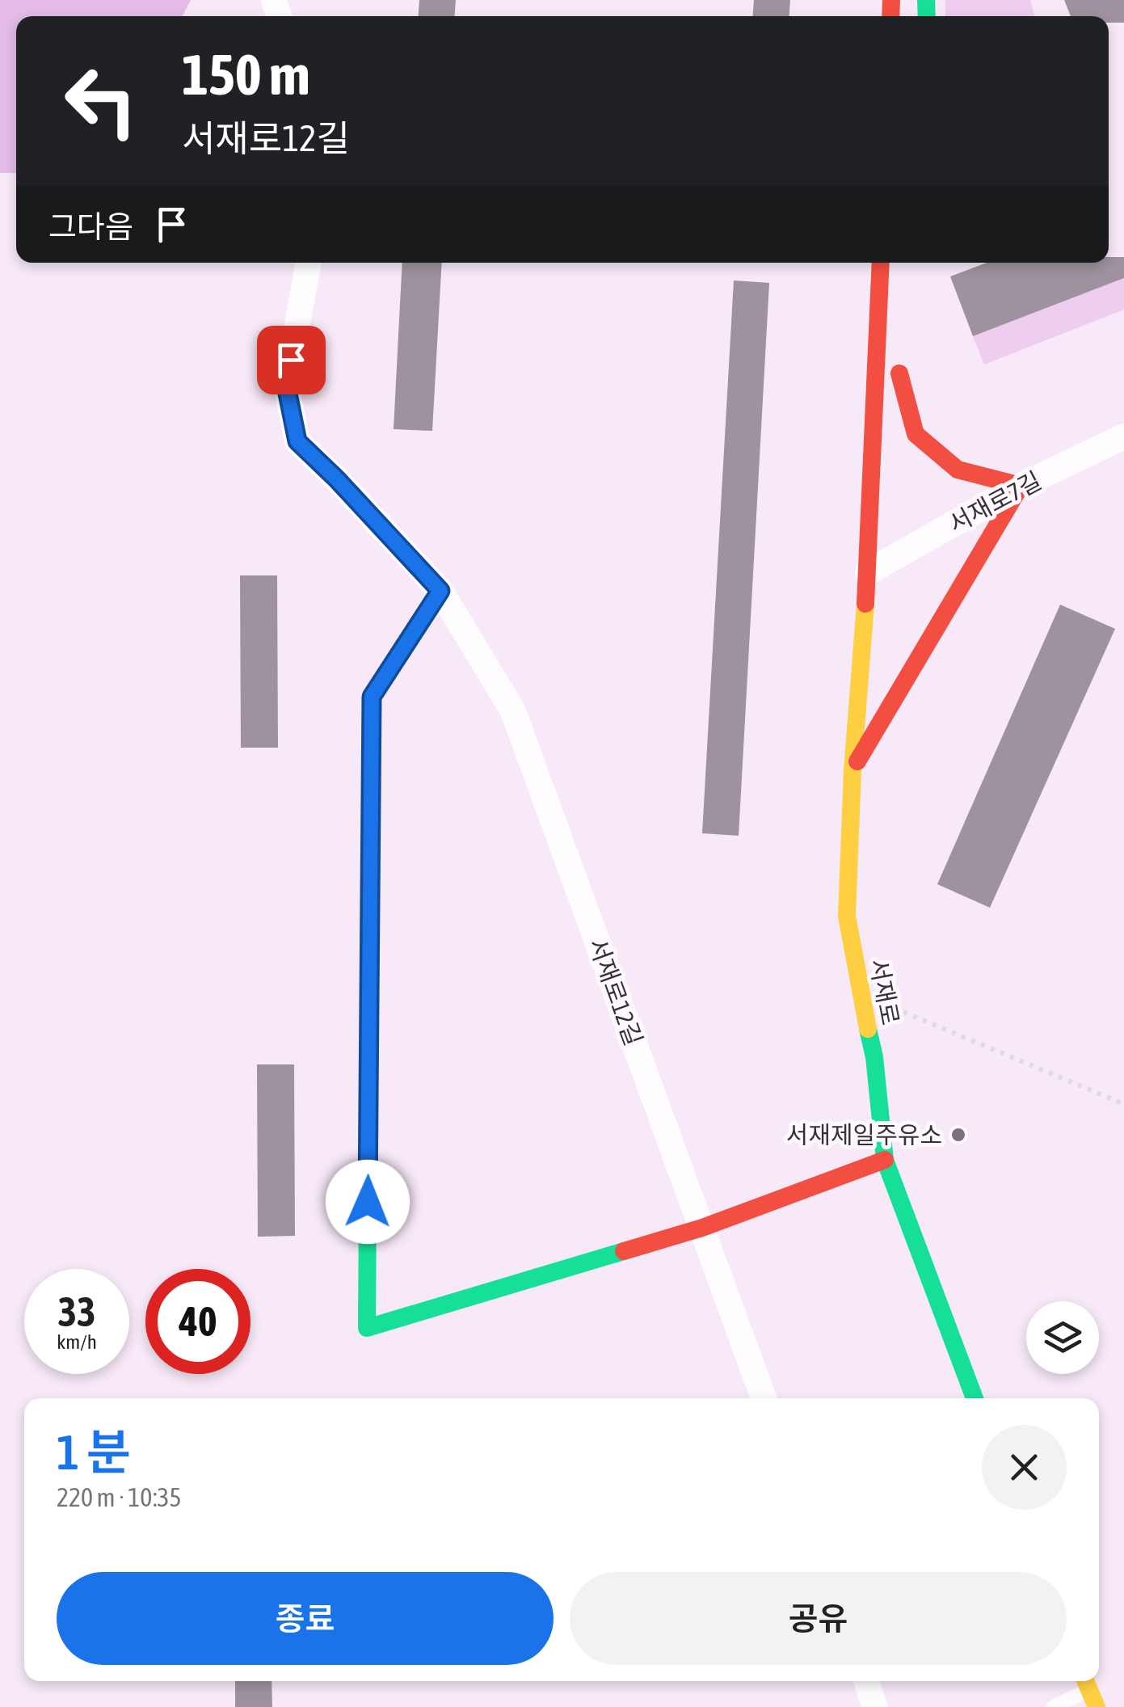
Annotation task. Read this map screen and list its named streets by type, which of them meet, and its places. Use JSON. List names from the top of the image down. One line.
{"streets":{"main road":["서재로"],"street":["서재로7길","서재로12길"]},"crossings":[["서재로7길","서재로"]],"places":["서재제일주유소"],"page":{"turn":["150 m","서재로12길"],"then":"그다음","speed":"33 km/h","limit":"40","heading":["1 분","220 m · 10:35"],"buttons":["종료","공유"]}}
